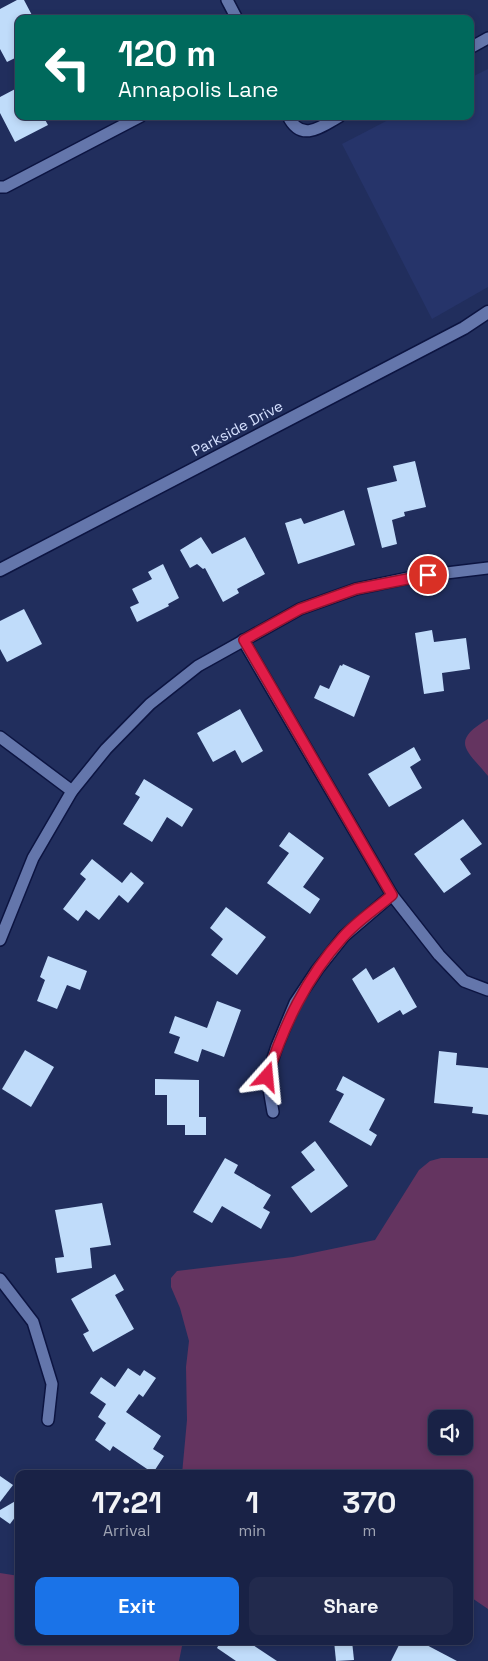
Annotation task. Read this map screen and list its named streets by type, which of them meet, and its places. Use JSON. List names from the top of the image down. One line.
{"streets":{"street":["Parkside Drive"]},"page":{"turn":["120 m","Annapolis Lane"],"eta":["17:21","Arrival","1","min","370","m"],"buttons":["Exit","Share"]}}
